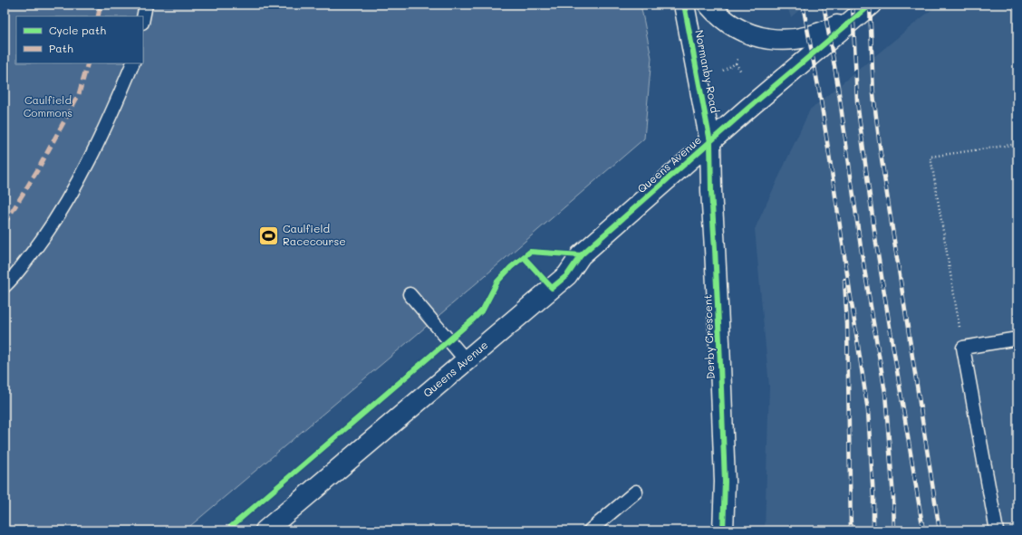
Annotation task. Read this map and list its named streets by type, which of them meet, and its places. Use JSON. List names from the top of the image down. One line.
{"streets":{"street":["Normanby Road","Queens Avenue","Derby Crescent"]},"crossings":[["Normanby Road","Queens Avenue"],["Normanby Road","Derby Crescent"],["Queens Avenue","Derby Crescent"]],"parks":["Caulfield Commons"],"places":{"sports":["Caulfield Racecourse"]},"legend":["Cycle path","Path"]}
